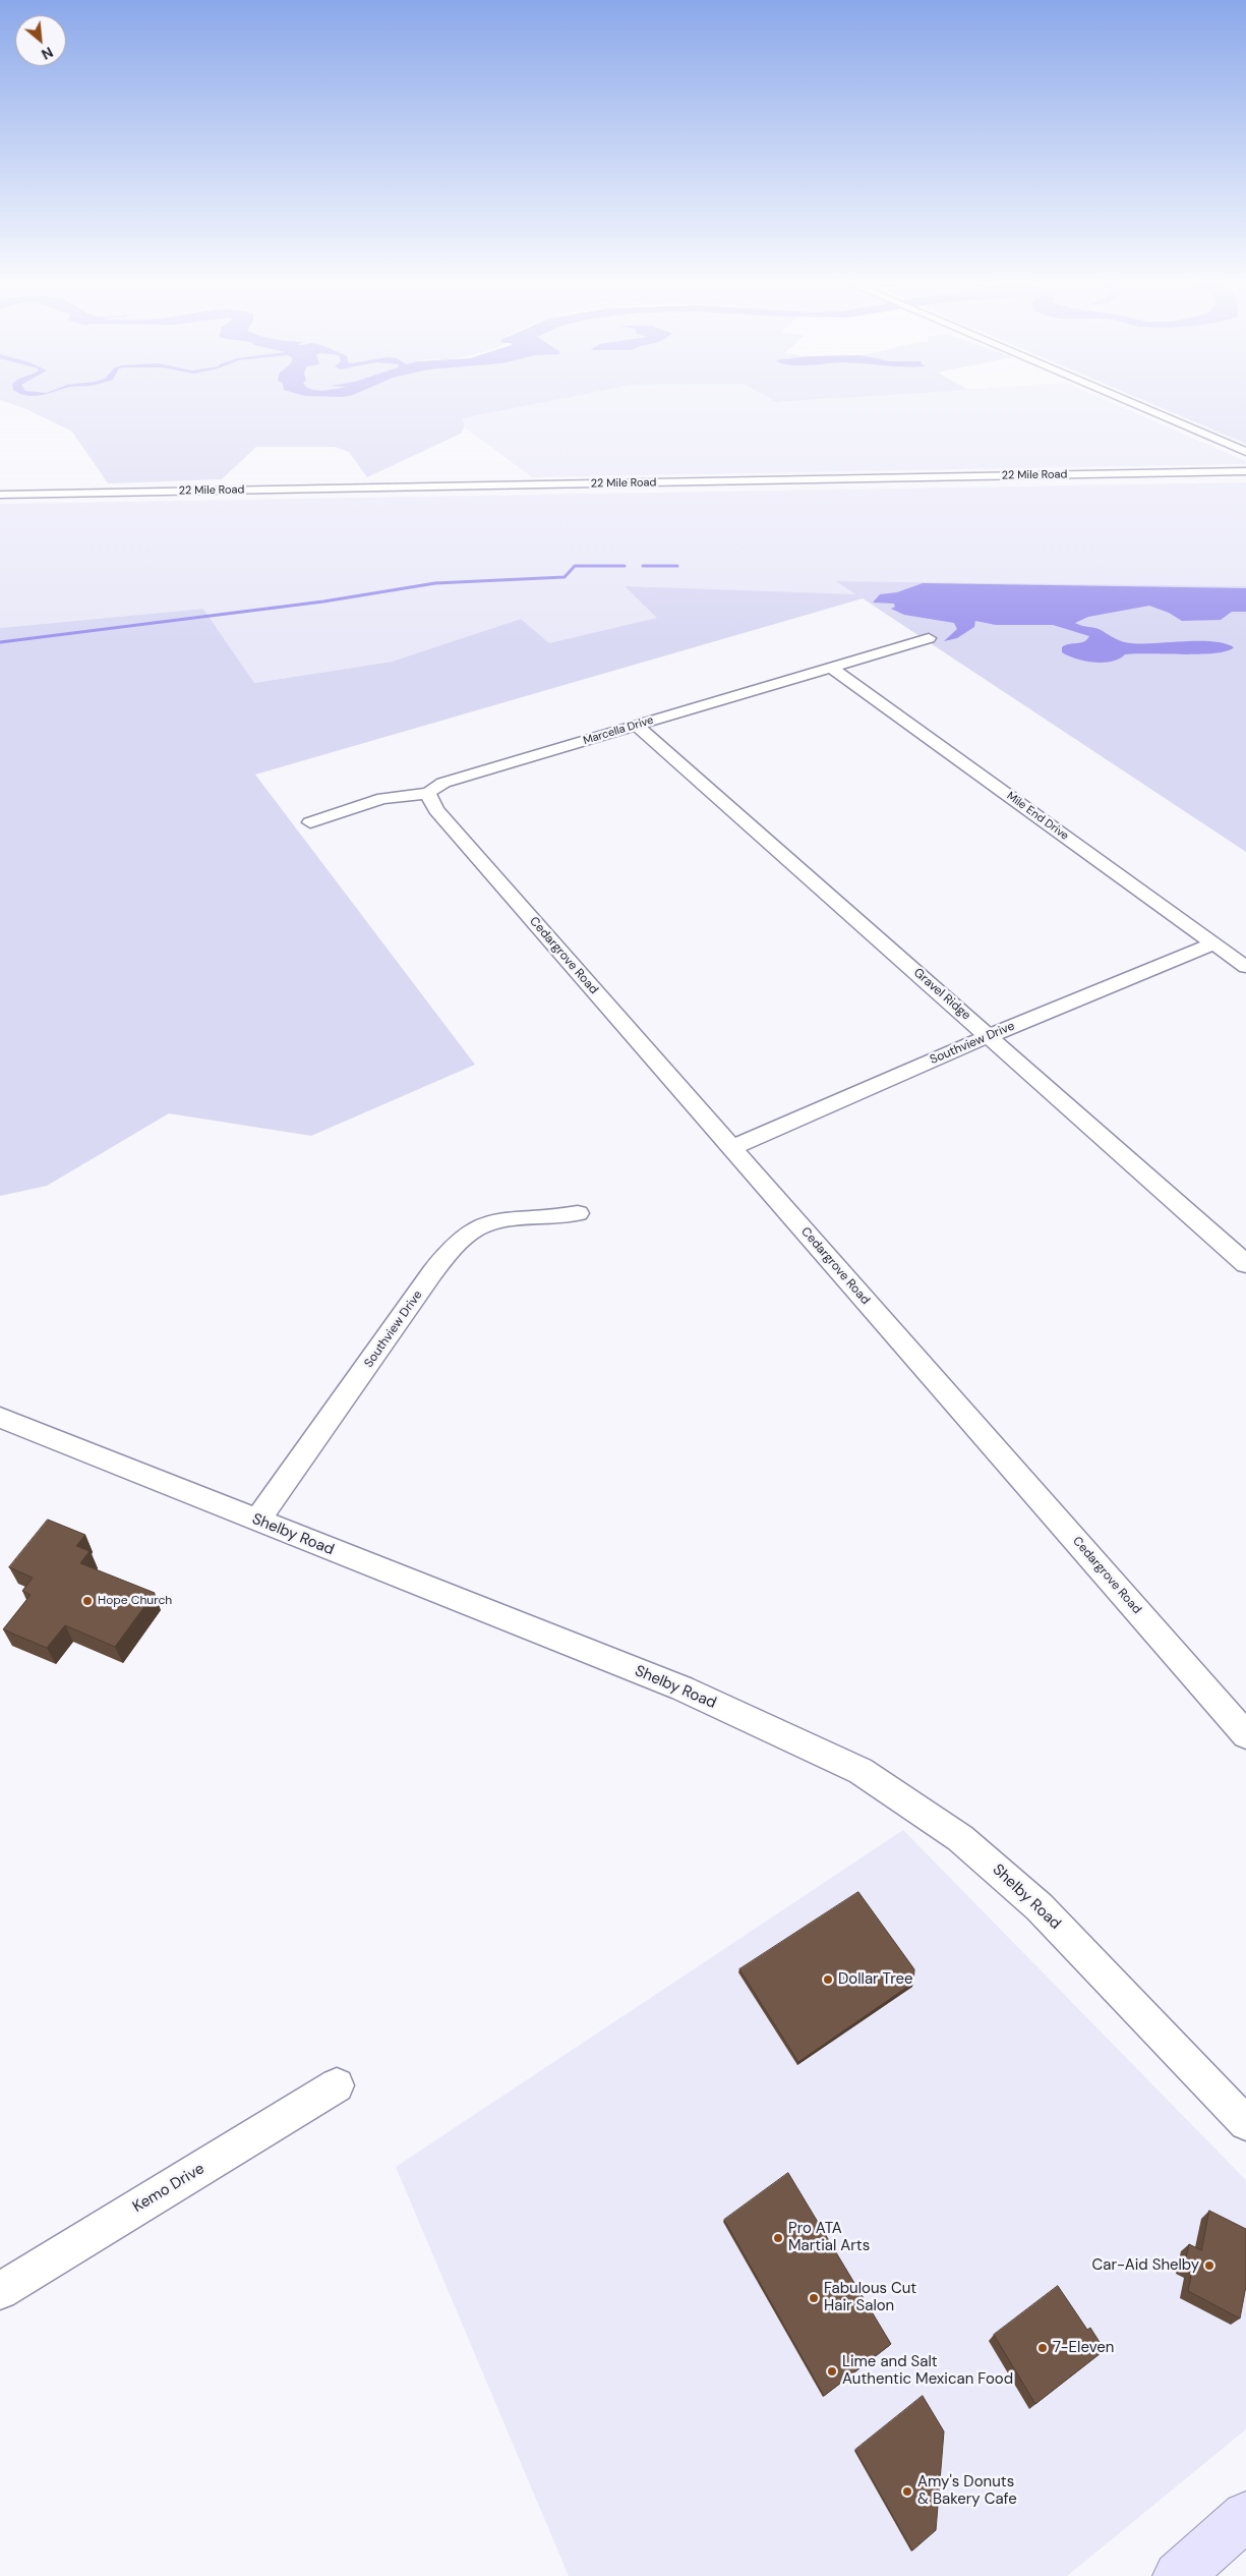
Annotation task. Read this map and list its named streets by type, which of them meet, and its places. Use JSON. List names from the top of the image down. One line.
{"streets":{"street":["22 Mile Road","Marcella Drive","Mile End Drive","Cedargrove Road","Gravel Ridge","Southview Drive","Shelby Road","Kemo Drive"]},"crossings":[["Marcella Drive","Mile End Drive"],["Marcella Drive","Cedargrove Road"],["Marcella Drive","Gravel Ridge"],["Mile End Drive","Southview Drive"],["Cedargrove Road","Southview Drive"],["Gravel Ridge","Southview Drive"],["Southview Drive","Shelby Road"]],"places":["Hope Church","Dollar Tree","Pro ATA Martial Arts","Car-Aid Shelby","Fabulous Cut Hair Salon","7-Eleven","Lime and Salt Authentic Mexican Food","Amy's Donuts & Bakery Cafe"],"north":"bottom right"}
